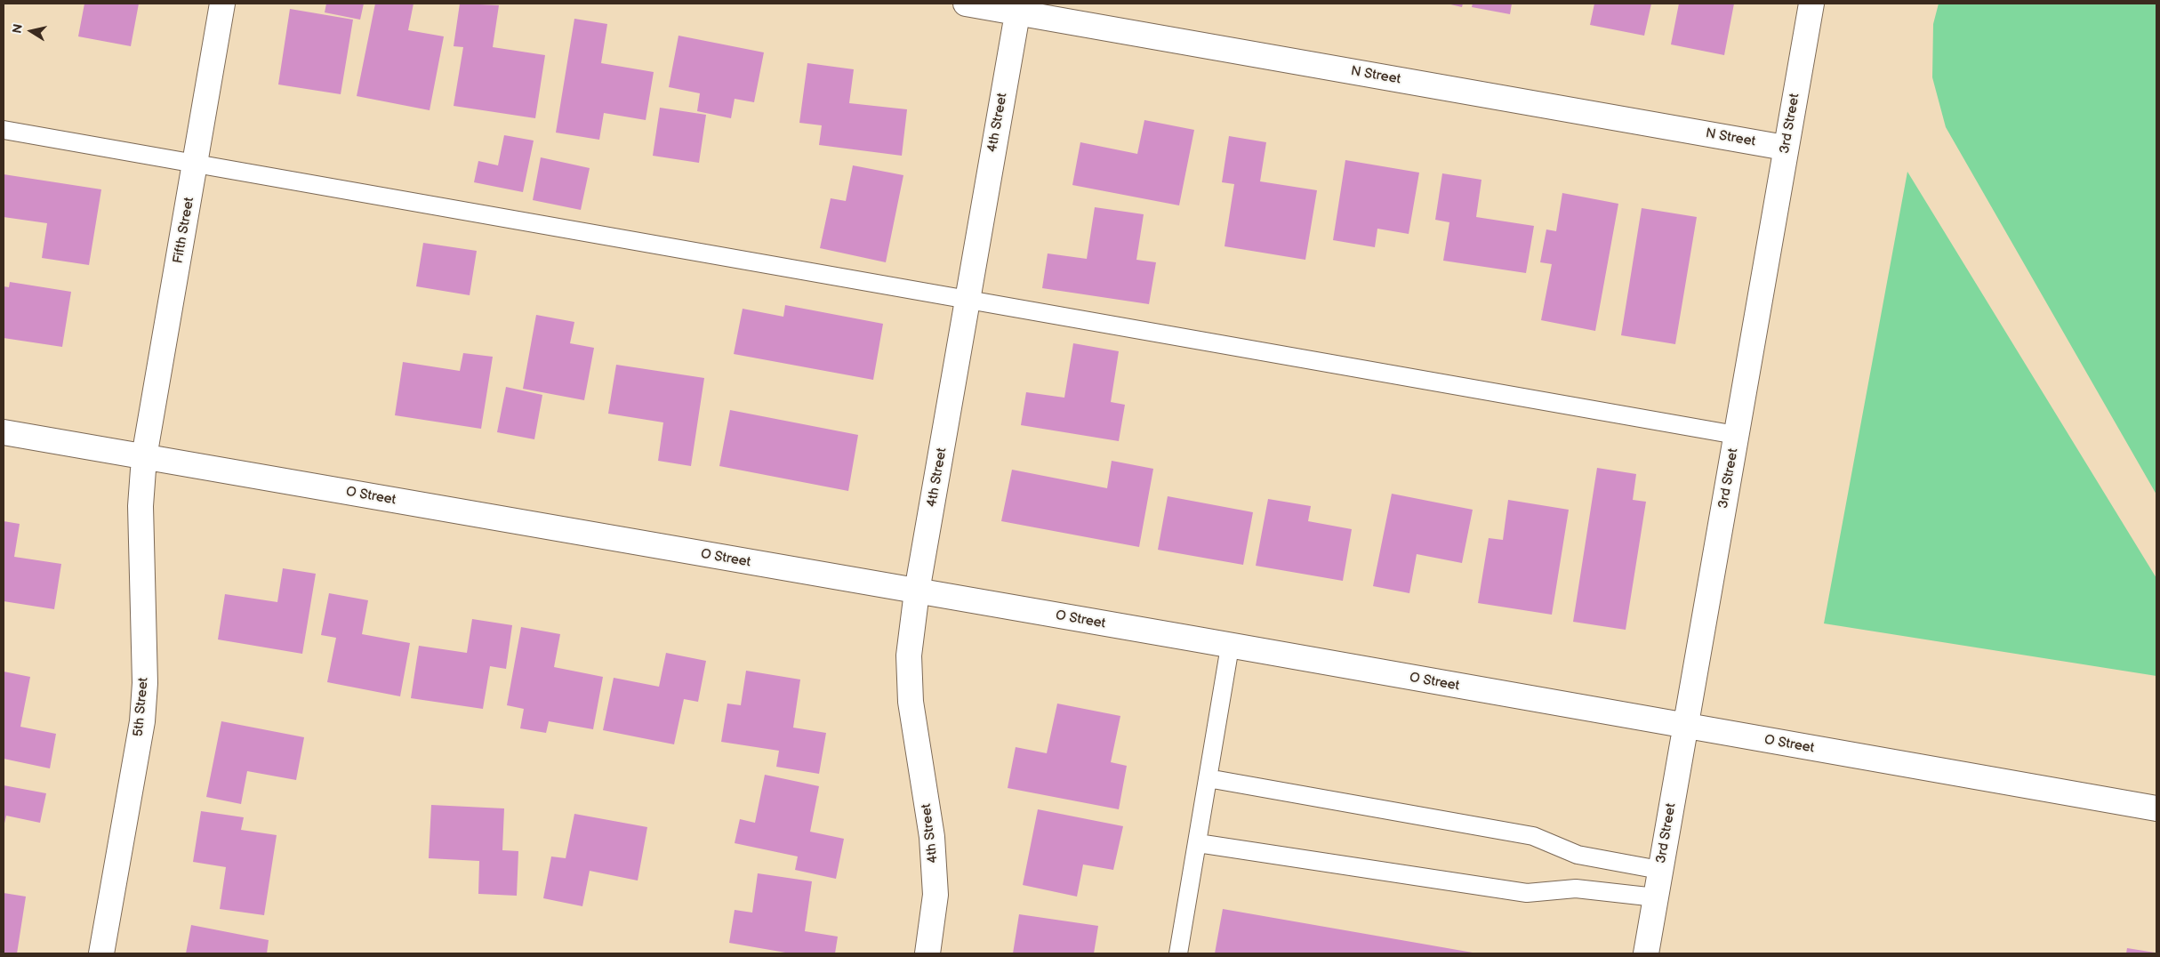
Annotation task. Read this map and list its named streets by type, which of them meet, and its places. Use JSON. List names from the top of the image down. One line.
{"streets":{"street":["N Street","4th Street","3rd Street","Fifth Street","O Street","5th Street"]},"crossings":[["N Street","4th Street"],["N Street","3rd Street"],["4th Street","O Street"],["3rd Street","O Street"],["Fifth Street","O Street"],["Fifth Street","5th Street"],["O Street","5th Street"]],"north":"left"}
